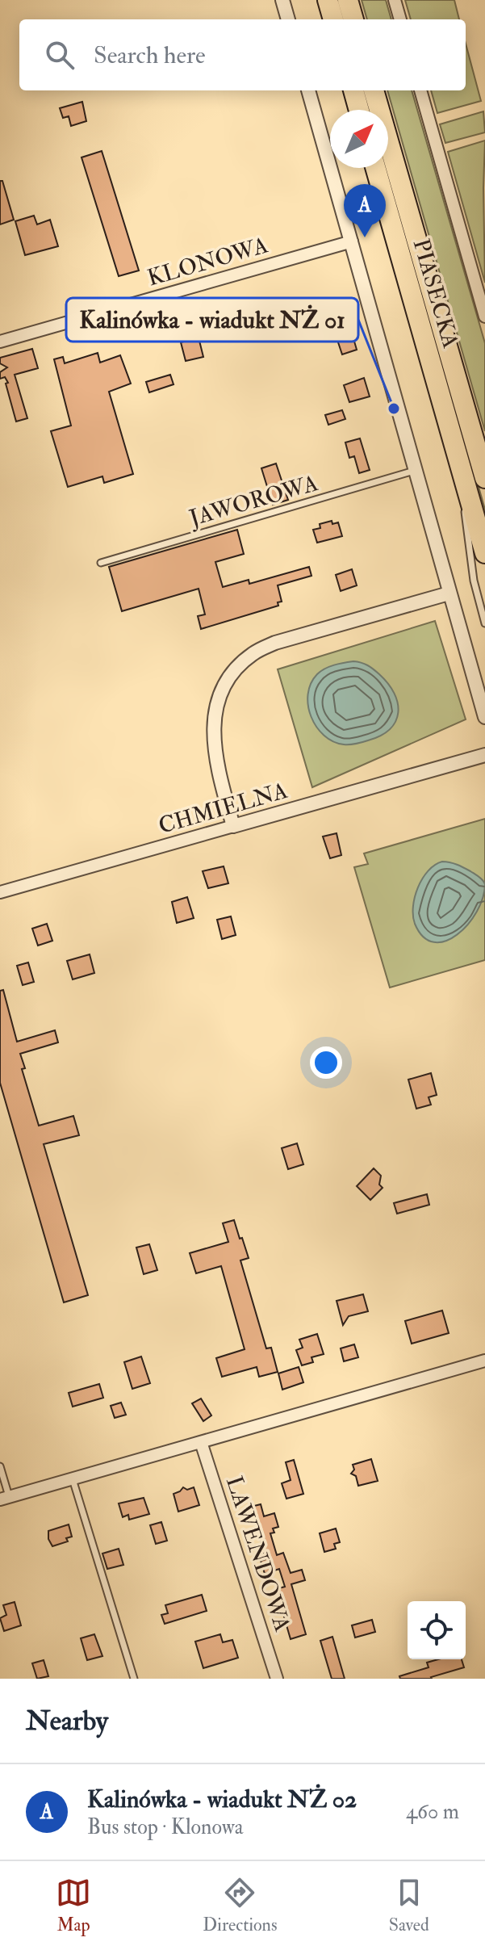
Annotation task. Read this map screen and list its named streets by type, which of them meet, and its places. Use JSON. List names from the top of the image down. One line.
{"streets":{"highway":["PIASECKA"],"street":["KLONOWA","CHMIELNA","LAWENDOWA"],"lane":["JAWOROWA"]},"places":["Kalinówka - wiadukt NŻ 01"],"north":"top right","page":{"search":"Search here","pins":"A","heading":"Nearby","list":[{"mark":"A","name":"Kalinówka - wiadukt NŻ 02","note":"Bus stop · Klonowa","value":"460 m"}],"nav":["Map","Directions","Saved"]}}
